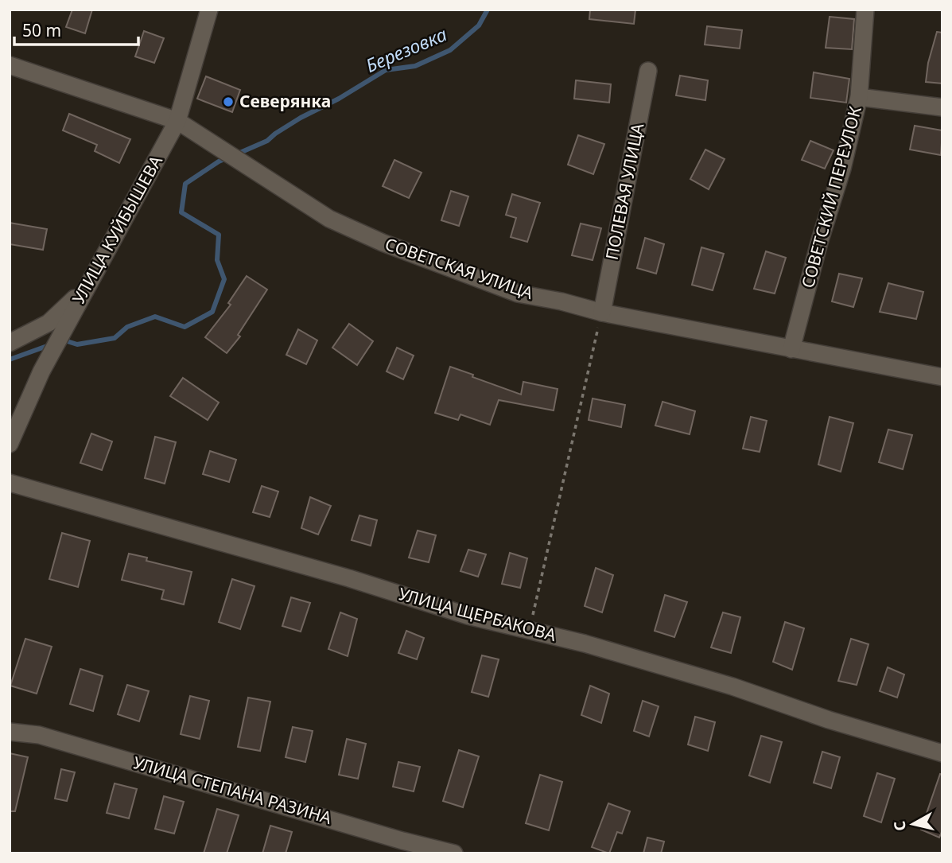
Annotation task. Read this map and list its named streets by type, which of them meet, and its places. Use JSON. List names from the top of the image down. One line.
{"streets":{"street":["ПОЛЕВАЯ УЛИЦА","СОВЕТСКИЙ ПЕРЕУЛОК","УЛИЦА КУЙБЫШЕВА","СОВЕТСКАЯ УЛИЦА","УЛИЦА ЩЕРБАКОВА","УЛИЦА СТЕПАНА РАЗИНА"]},"crossings":[["ПОЛЕВАЯ УЛИЦА","СОВЕТСКАЯ УЛИЦА"],["СОВЕТСКИЙ ПЕРЕУЛОК","СОВЕТСКАЯ УЛИЦА"],["УЛИЦА КУЙБЫШЕВА","СОВЕТСКАЯ УЛИЦА"]],"water":["Березовка"],"places":["Северянка"],"scale_bar":"50 m","north":"left"}
